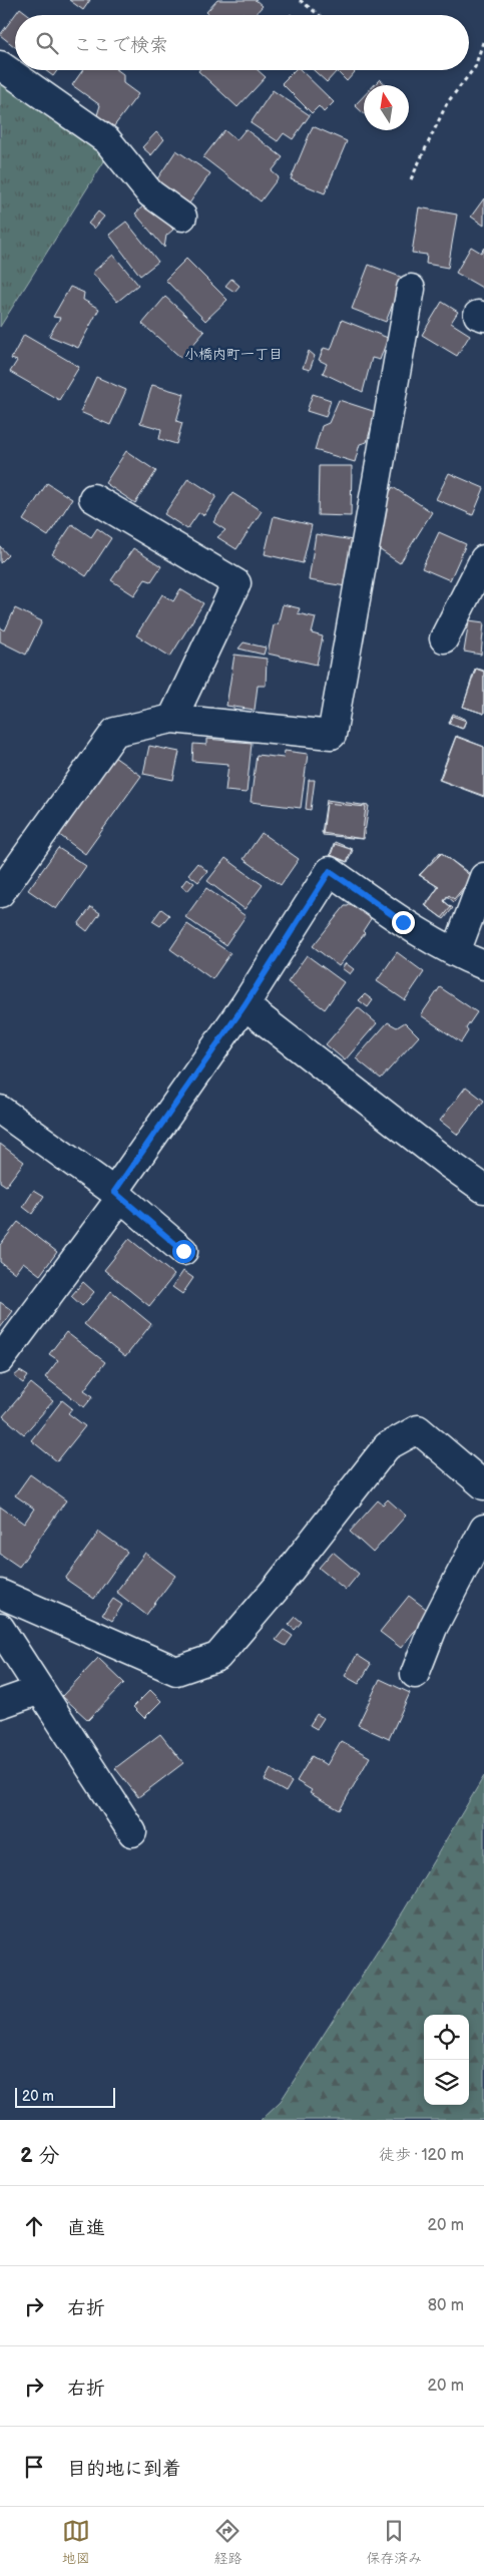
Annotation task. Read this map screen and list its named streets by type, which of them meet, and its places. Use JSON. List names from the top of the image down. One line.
{"districts":["小橋内町一丁目"],"scale_bar":"20 m","north":"top","page":{"search":"ここで検索","scale":"20 m","heading":["2 分","徒歩 · 120 m"],"list":[["直進","20 m"],["右折","80 m"],["右折","20 m"],"目的地に到着"],"nav":["地図","経路","保存済み"]}}
